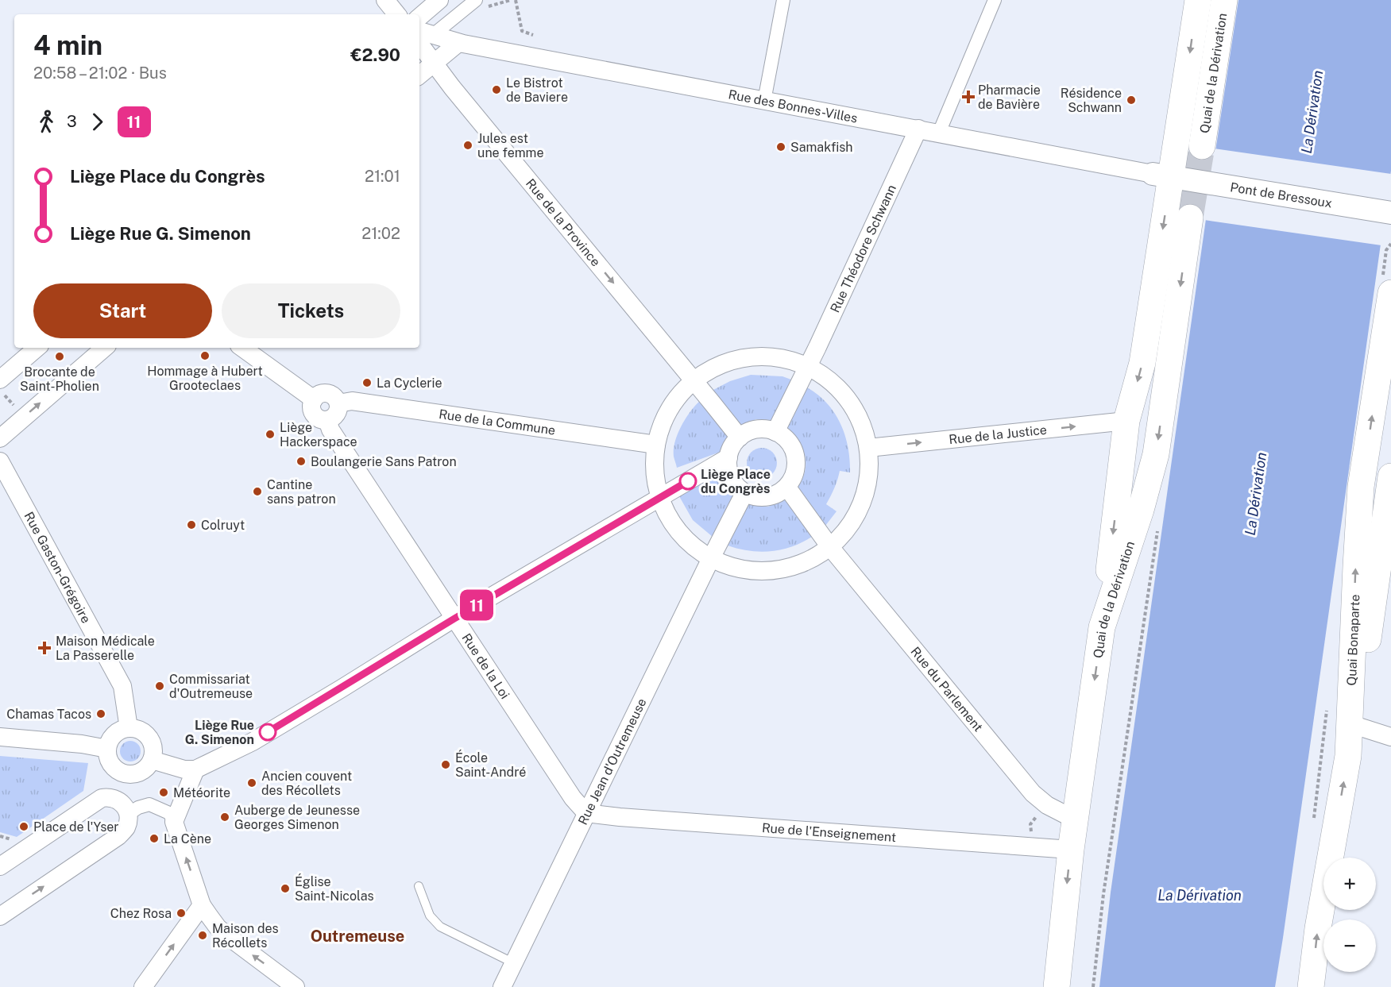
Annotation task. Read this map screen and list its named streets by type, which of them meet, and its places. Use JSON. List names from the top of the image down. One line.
{"streets":{"main road":["Quai de la Dérivation","Quai Bonaparte"],"street":["Rue des Bonnes-Villes","Pont de Bressoux","Rue de la Province","Rue Théodore Schwann","Rue de la Commune","Rue de la Justice","Rue Gaston-Grégoire","Rue de la Loi","Rue du Parlement","Rue Jean d'Outremeuse","Rue de l'Enseignement"]},"crossings":[["Quai de la Dérivation","Rue du Parlement"],["Quai de la Dérivation","Rue de l'Enseignement"],["Rue des Bonnes-Villes","Pont de Bressoux"],["Rue des Bonnes-Villes","Rue de la Province"],["Rue des Bonnes-Villes","Rue Théodore Schwann"],["Rue de la Province","Rue Théodore Schwann"],["Rue de la Province","Rue du Parlement"],["Rue de la Province","Rue Jean d'Outremeuse"],["Rue Théodore Schwann","Rue du Parlement"],["Rue Théodore Schwann","Rue Jean d'Outremeuse"],["Rue de la Commune","Rue de la Loi"],["Rue de la Loi","Rue Jean d'Outremeuse"],["Rue de la Loi","Rue de l'Enseignement"],["Rue du Parlement","Rue Jean d'Outremeuse"],["Rue Jean d'Outremeuse","Rue de l'Enseignement"]],"one_way":["Rue de la Province","Rue de la Justice"],"districts":["Outremeuse"],"water":["La Dérivation"],"places":{"other":["Le Bistrot de Baviere","Résidence Schwann","Jules est une femme","Samakfish","Hommage à Hubert Grooteclaes","Brocante de Saint-Pholien","La Cyclerie","Liège Hackerspace","Boulangerie Sans Patron","Liège Place du Congrès","Cantine sans patron","Colruyt","Commissariat d'Outremeuse","Chamas Tacos","Liège Rue G. Simenon","École Saint-André","Ancien couvent des Récollets","Météorite","Auberge de Jeunesse Georges Simenon","Place de l'Yser","La Cène","Église Saint-Nicolas","Chez Rosa","Maison des Récollets"],"health":["Pharmacie de Bavière","Maison Médicale La Passerelle"]},"lines":["bus line 11"],"page":{"on_map":"11","heading":["4 min","20:58 – 21:02 · Bus","€2.90"],"legs":["3","11"],"list":[{"name":"Liège Place du Congrès","value":"21:01"},{"name":"Liège Rue G. Simenon","value":"21:02"}],"buttons":["Start","Tickets"],"map_buttons":["+","−"]}}
